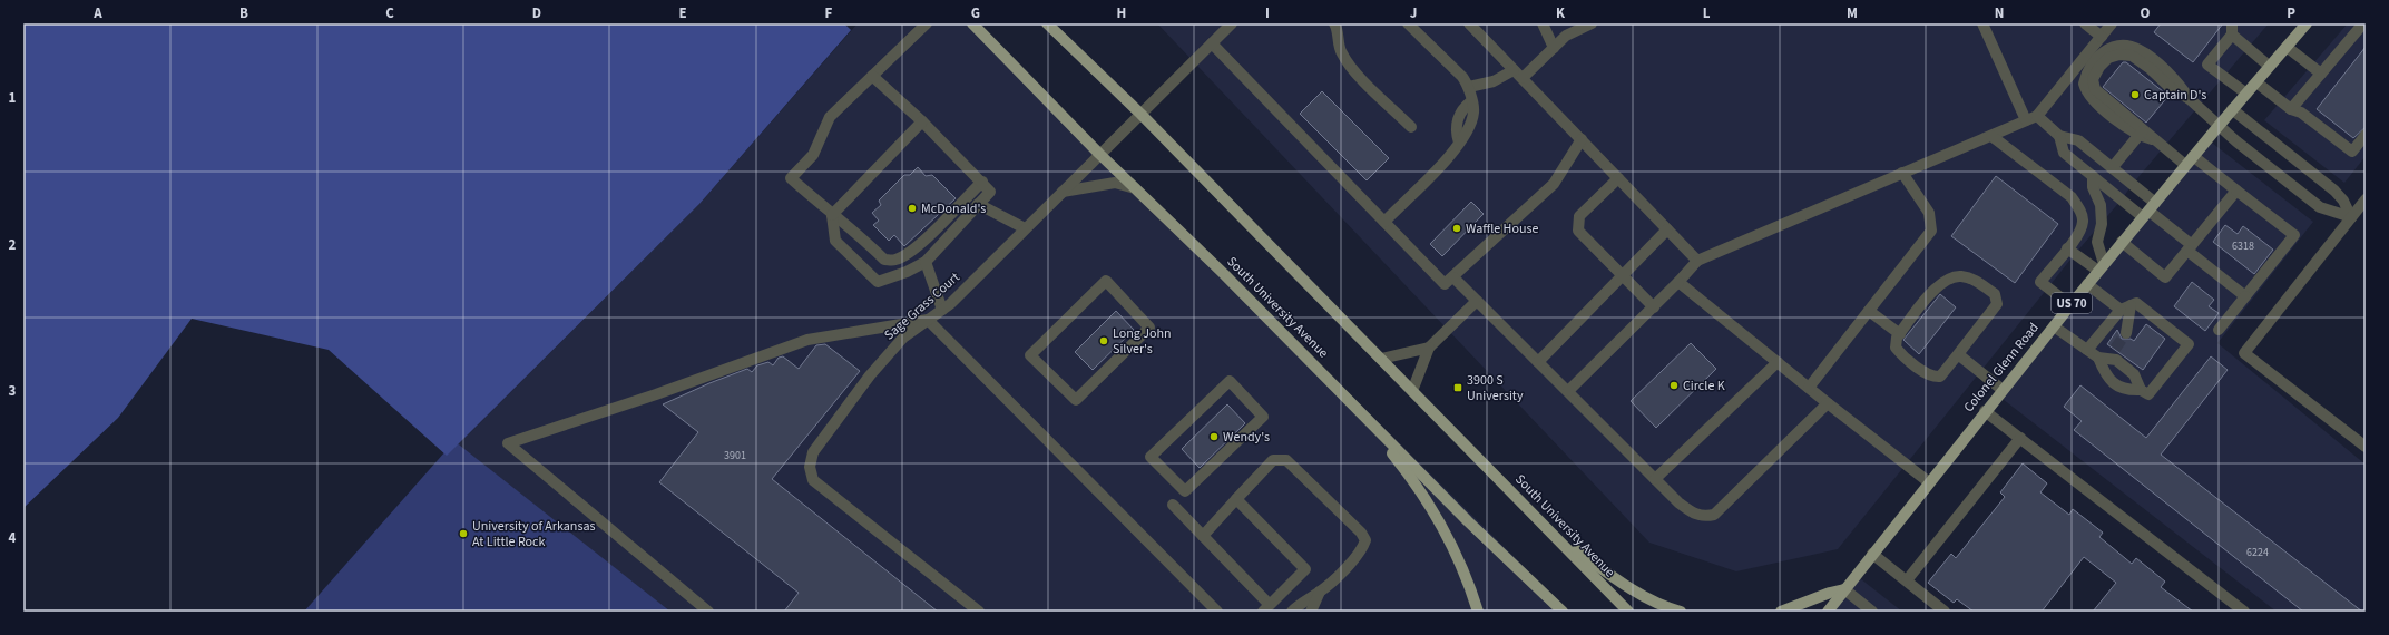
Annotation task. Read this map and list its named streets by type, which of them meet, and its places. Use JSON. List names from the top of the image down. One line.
{"streets":{"main road":["US 70","South University Avenue","Colonel Glenn Road"],"street":["Sage Grass Court"]},"crossings":[["Sage Grass Court","South University Avenue"]],"places":{"other":["Captain D's","McDonald's","Waffle House","Long John Silver's","Circle K","Wendy's","University of Arkansas At Little Rock"],"transit":["3900 S University"]},"house_numbers":["6318","3901","6224"],"grid":{"columns":["A","B","C","D","E","F","G","H","I","J","K","L","M","N","O","P"],"rows":["1","2","3","4"]}}
